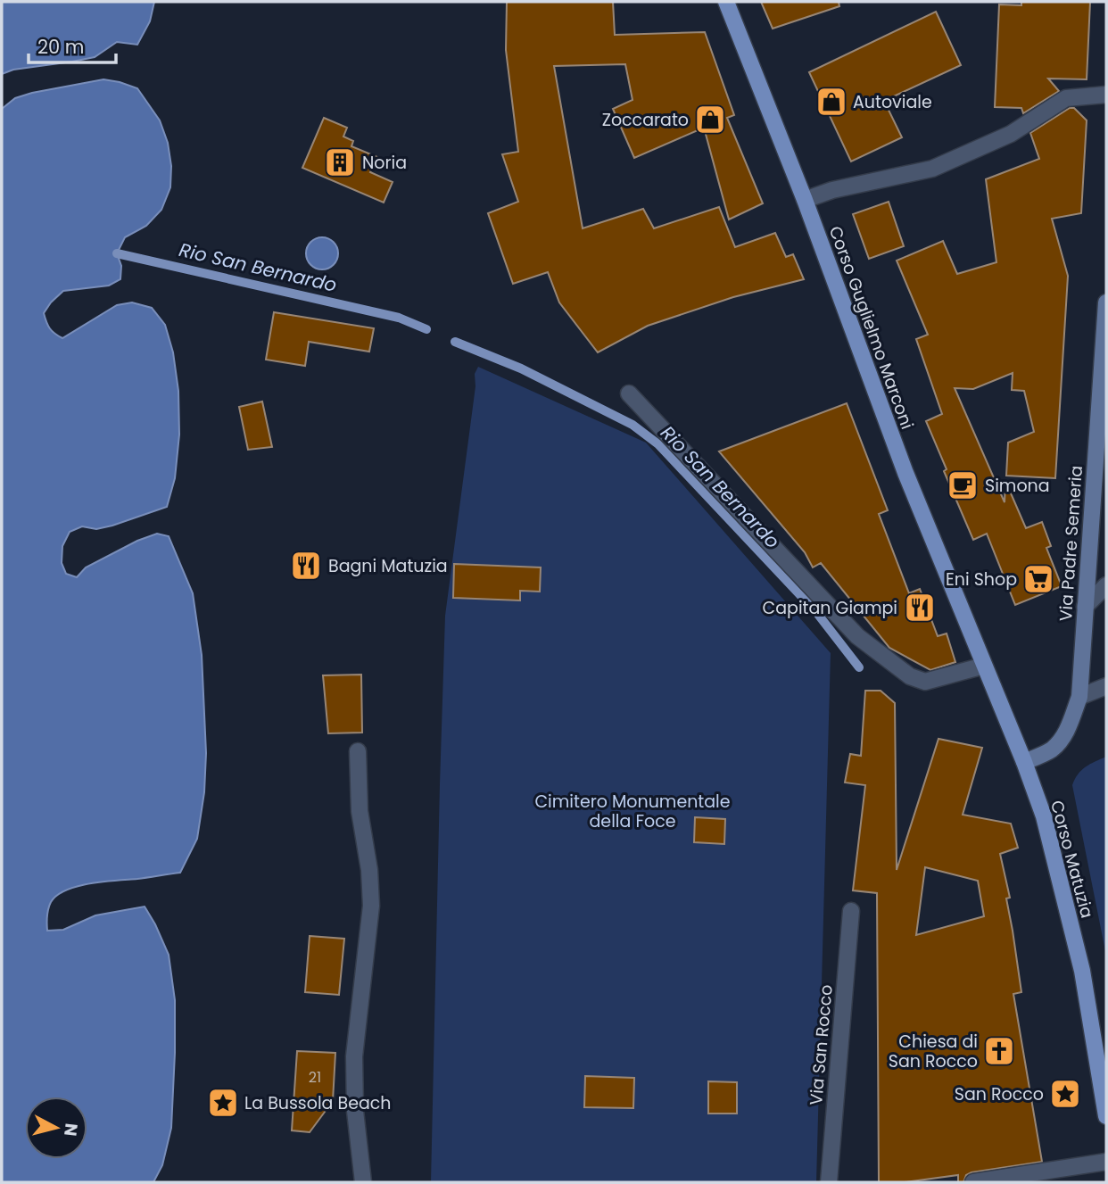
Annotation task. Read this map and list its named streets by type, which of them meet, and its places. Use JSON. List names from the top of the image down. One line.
{"streets":{"main road":["Corso Guglielmo Marconi","Via Padre Semeria","Corso Matuzia"],"street":["Via San Rocco"]},"crossings":[["Corso Guglielmo Marconi","Via Padre Semeria"],["Corso Guglielmo Marconi","Corso Matuzia"],["Via Padre Semeria","Corso Matuzia"]],"water":["Rio San Bernardo"],"parks":["Cimitero Monumentale della Foce"],"places":{"shop":["Autoviale","Zoccarato"],"building":["Noria"],"cafe":["Simona"],"restaurant":["Bagni Matuzia","Capitan Giampi"],"supermarket":["Eni Shop"],"church":["Chiesa di San Rocco"],"place":["San Rocco","La Bussola Beach"]},"house_numbers":["21"],"scale_bar":"20 m","north":"right"}
